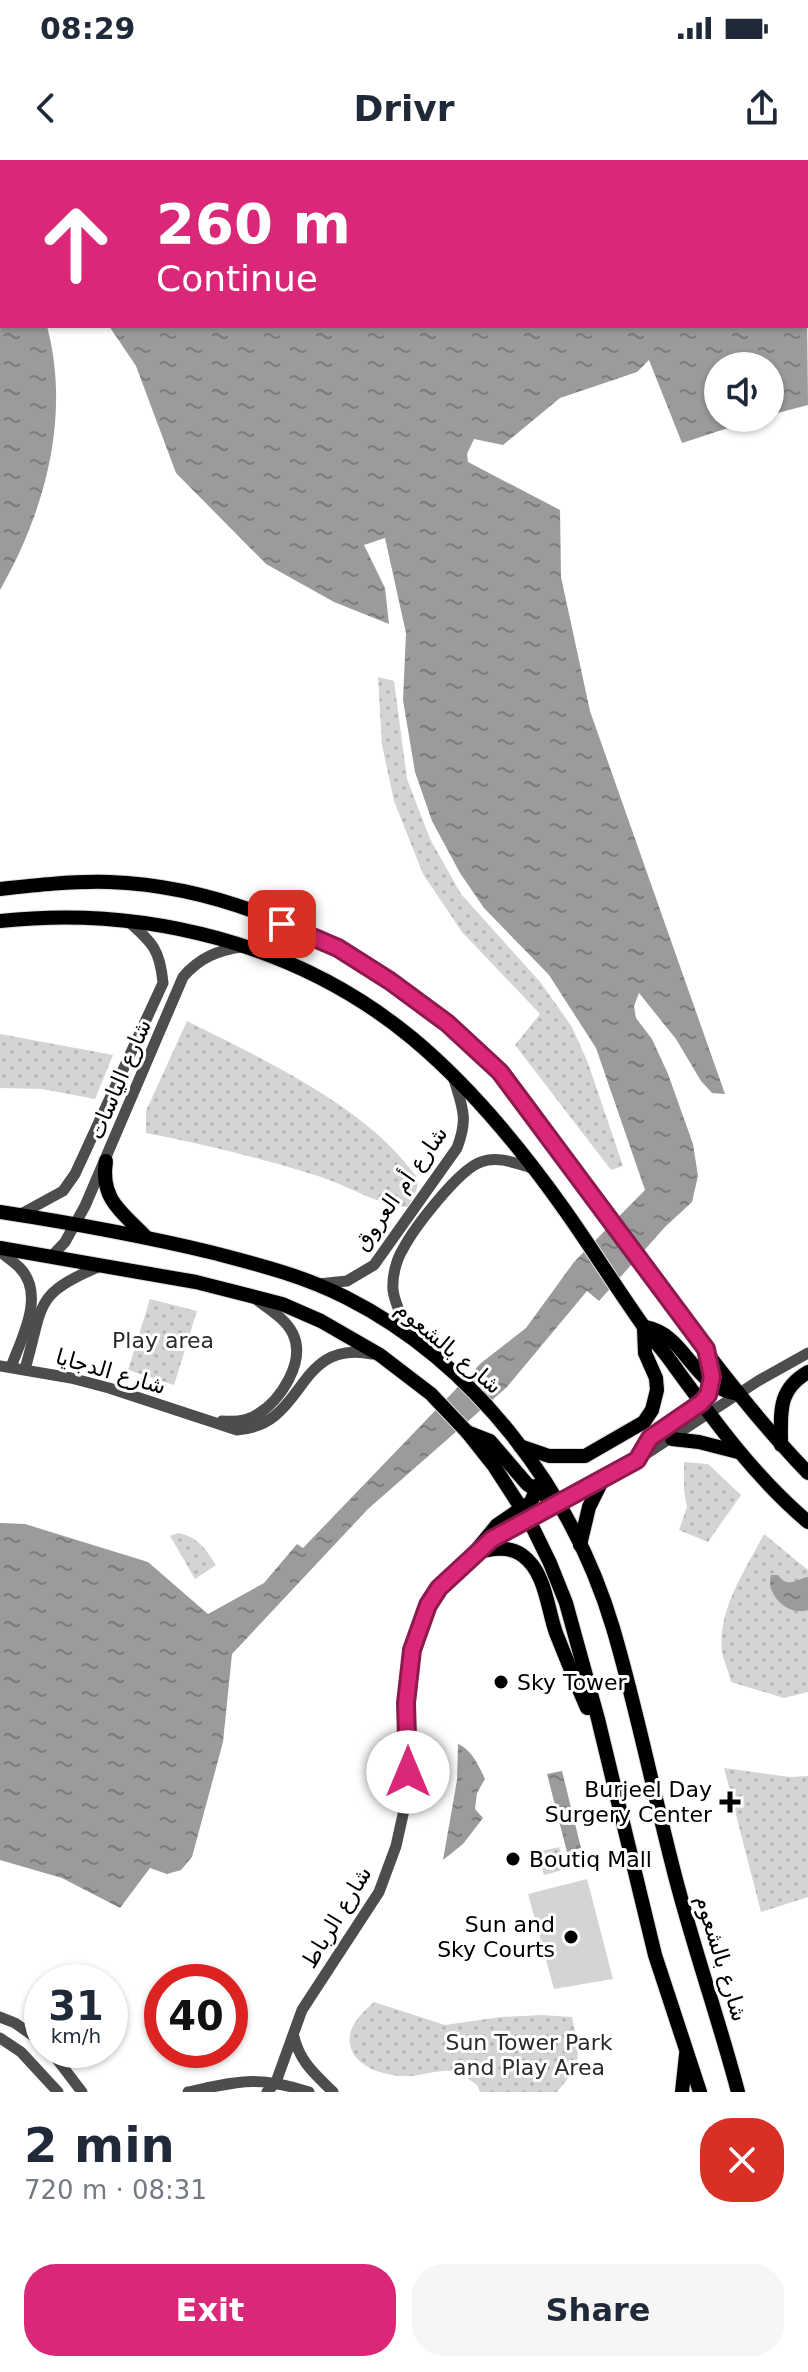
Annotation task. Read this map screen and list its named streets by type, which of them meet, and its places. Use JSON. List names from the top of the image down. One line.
{"streets":{"main road":["شارع بالشعوم"],"street":["شارع الياسات","شارع أم العروق","شارع الدجايا","شارع الرباط"]},"crossings":[["شارع الياسات","شارع بالشعوم"],["شارع أم العروق","شارع بالشعوم"]],"parks":["Play area","Sun Tower Park and Play Area"],"places":{"other":["Sky Tower","Boutiq Mall","Sun and Sky Courts"],"health":["Burjeel Day Surgery Center"]},"page":{"status":"08:29","header":"Drivr","turn":["260 m","Continue"],"speed":"31 km/h","limit":"40","heading":["2 min","720 m · 08:31"],"buttons":["Exit","Share"]}}
